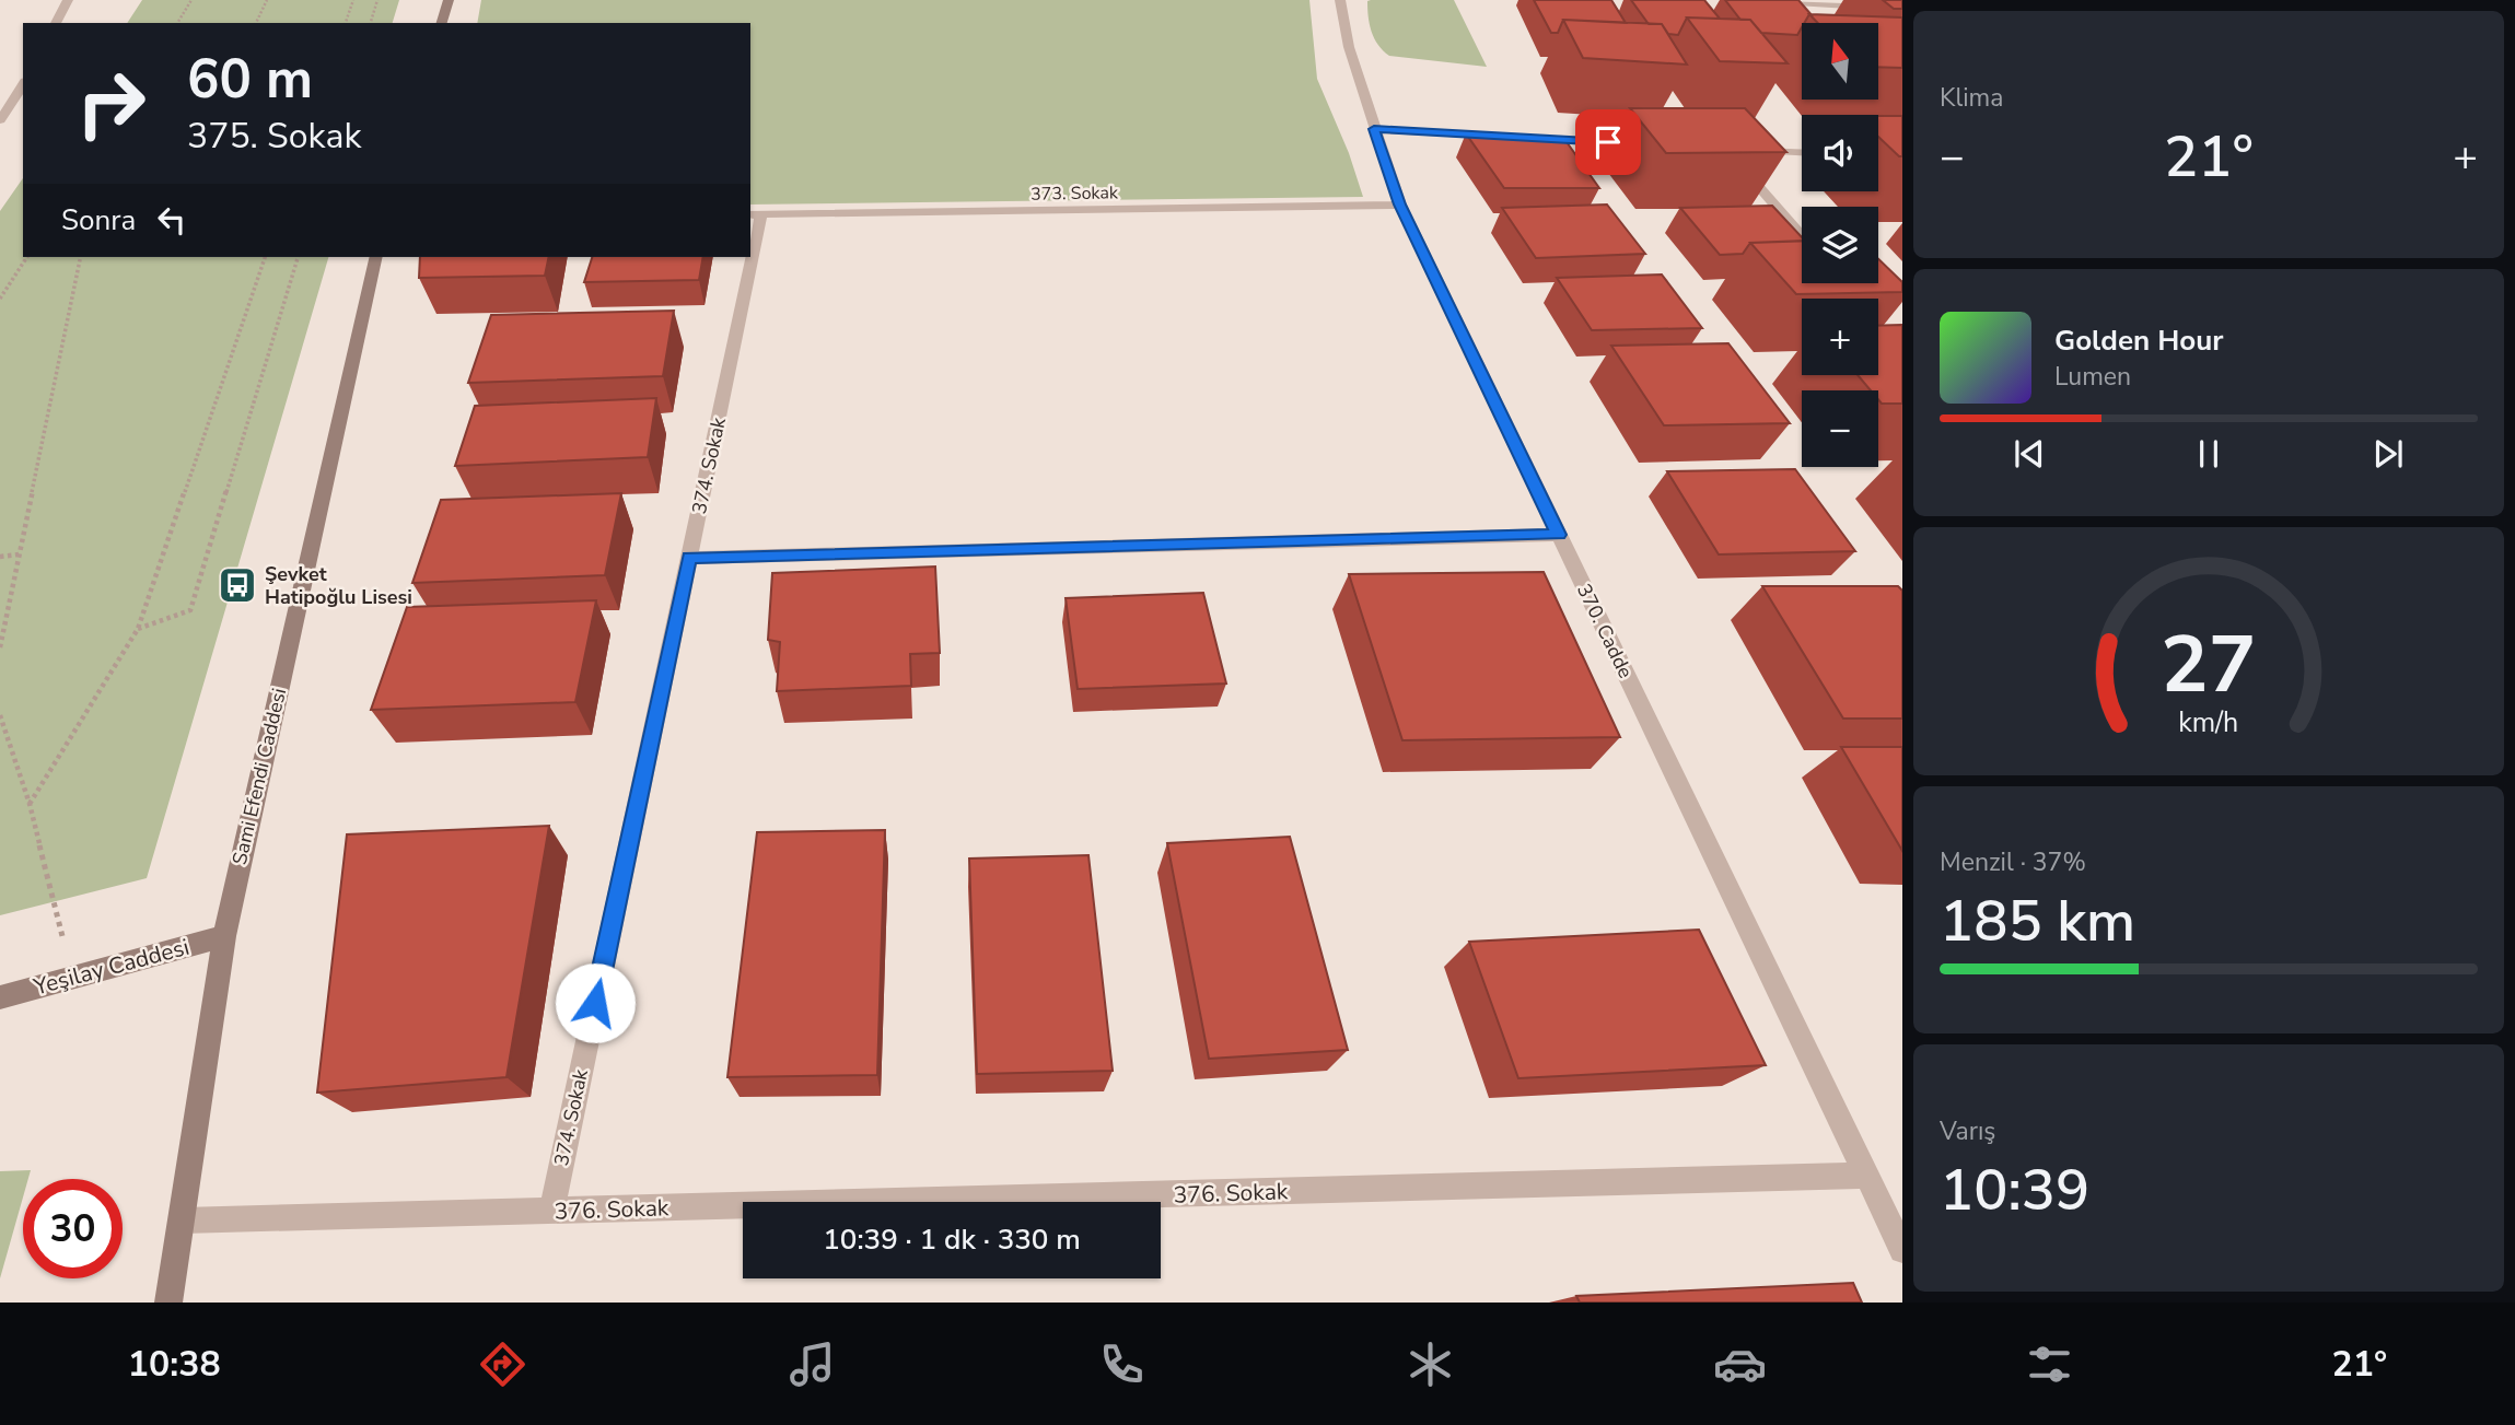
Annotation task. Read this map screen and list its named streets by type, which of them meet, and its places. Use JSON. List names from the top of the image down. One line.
{"streets":{"main road":["Sami Efendi Caddesi","Yeşilay Caddesi"],"street":["373. Sokak","374. Sokak","370. Cadde","376. Sokak"]},"crossings":[["373. Sokak","374. Sokak"],["373. Sokak","370. Cadde"],["374. Sokak","376. Sokak"],["370. Cadde","376. Sokak"],["Sami Efendi Caddesi","Yeşilay Caddesi"],["Sami Efendi Caddesi","376. Sokak"]],"places":{"bus stop":["Şevket Hatipoğlu Lisesi"]},"north":"top","page":{"tile":["Klima",["Menzil · 37%","185 km"],["Varış","10:39"]],"map_buttons":["+","−"],"turn":["60 m","375. Sokak"],"heat":["−","21°","+"],"then":"Sonra","song":["Golden Hour","Lumen"],"limit":"30","trip":"10:39 · 1 dk · 330 m","tabs":["10:38","21°"],"gauge":["27","km/h"]}}
